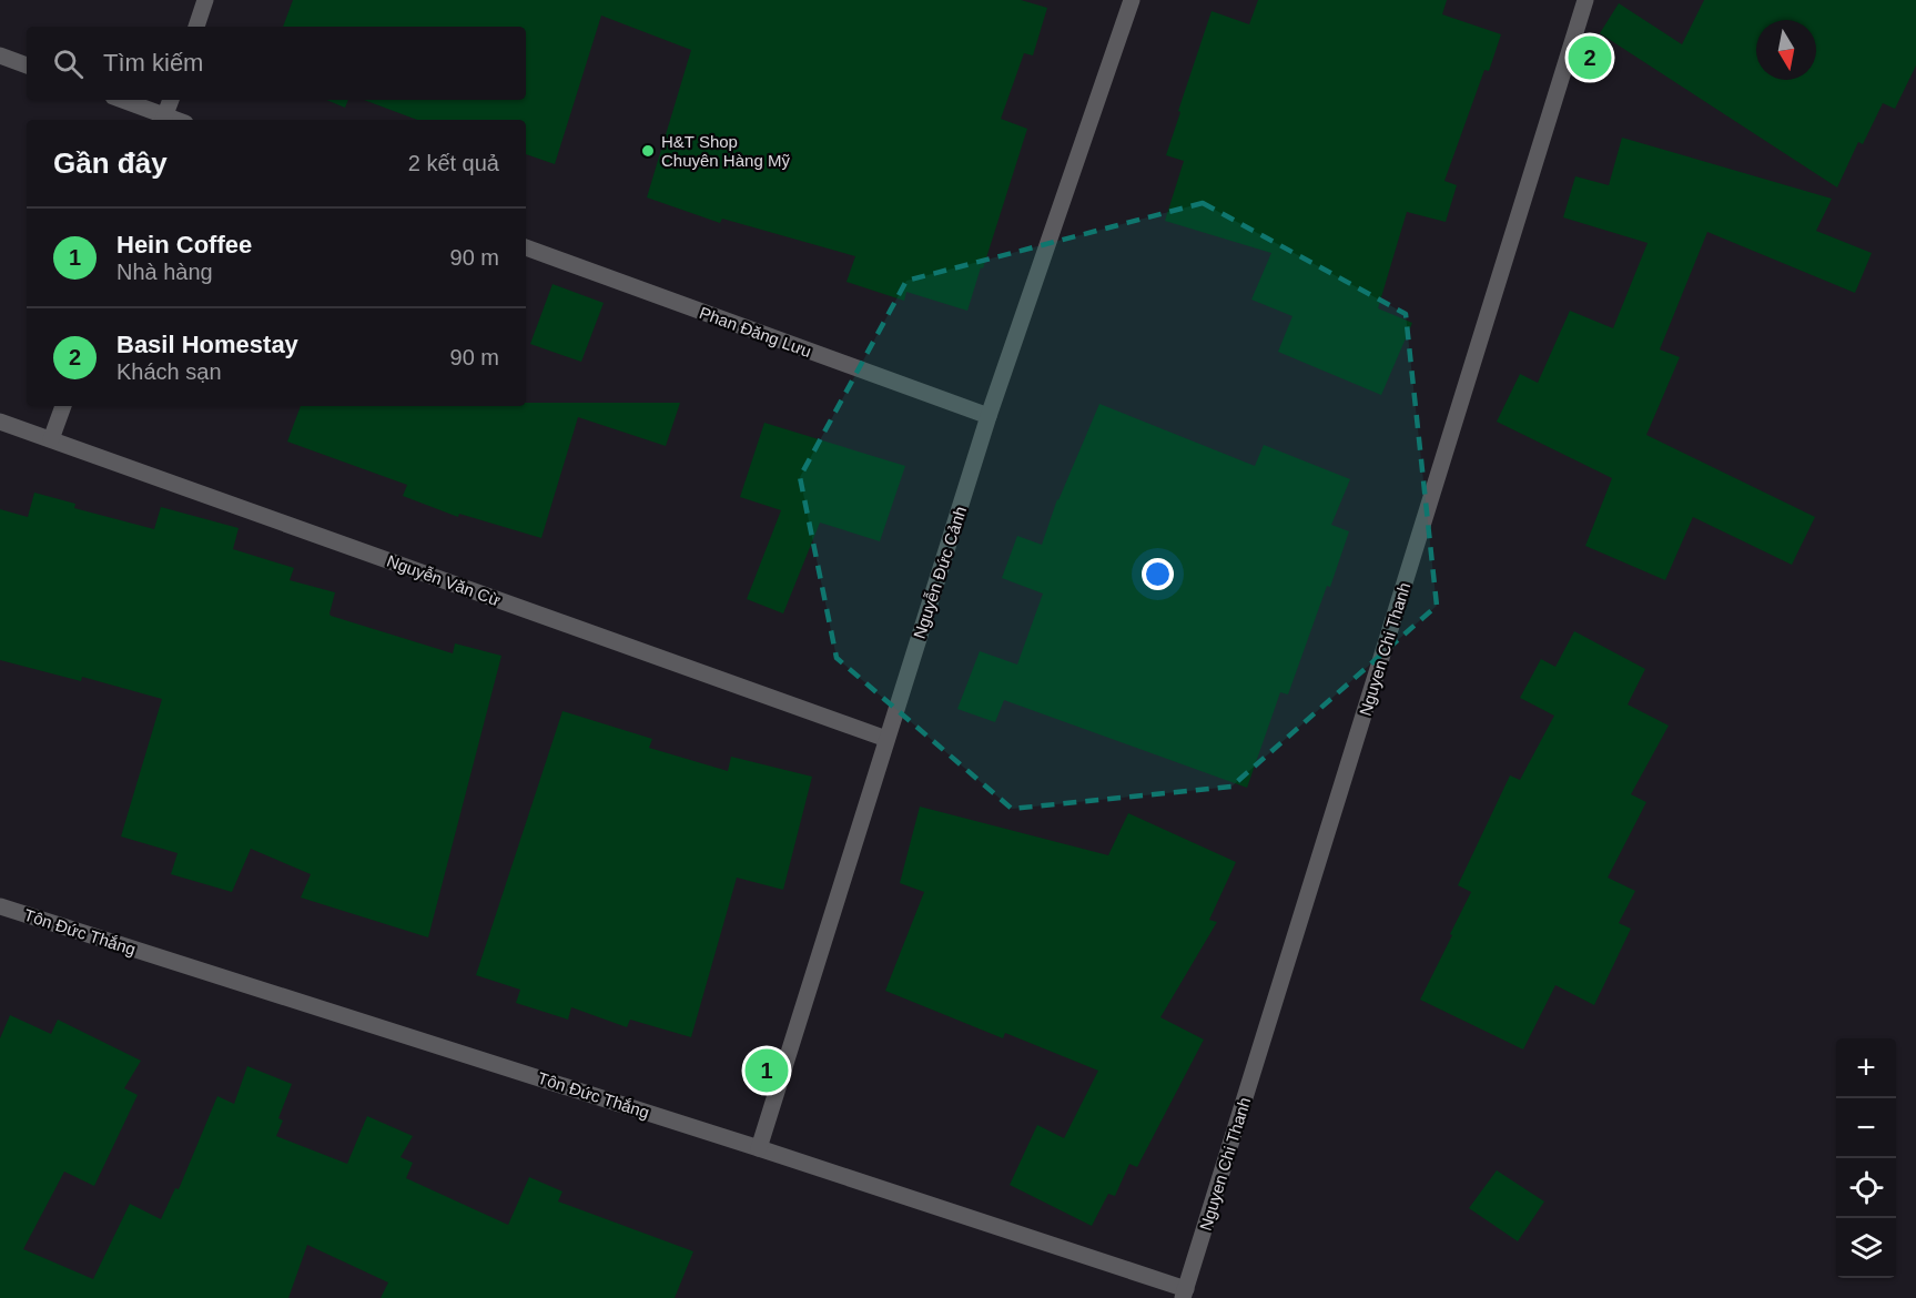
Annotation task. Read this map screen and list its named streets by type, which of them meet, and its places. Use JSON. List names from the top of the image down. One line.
{"streets":{"street":["Phan Đăng Lưu","Nguyễn Đức Cảnh","Nguyễn Văn Cừ","Nguyen Chi Thanh","Tôn Đức Thắng"]},"crossings":[["Phan Đăng Lưu","Nguyễn Đức Cảnh"],["Nguyễn Đức Cảnh","Nguyễn Văn Cừ"],["Nguyễn Đức Cảnh","Tôn Đức Thắng"],["Nguyen Chi Thanh","Tôn Đức Thắng"]],"places":["H&T Shop Chuyên Hàng Mỹ"],"north":"bottom","page":{"search":"Tìm kiếm","pins":["2","1"],"heading":["Gần đây","2 kết quả"],"list":[{"mark":"1","name":"Hein Coffee","note":"Nhà hàng","value":"90 m"},{"mark":"2","name":"Basil Homestay","note":"Khách sạn","value":"90 m"}],"map_buttons":["+","−"]}}
